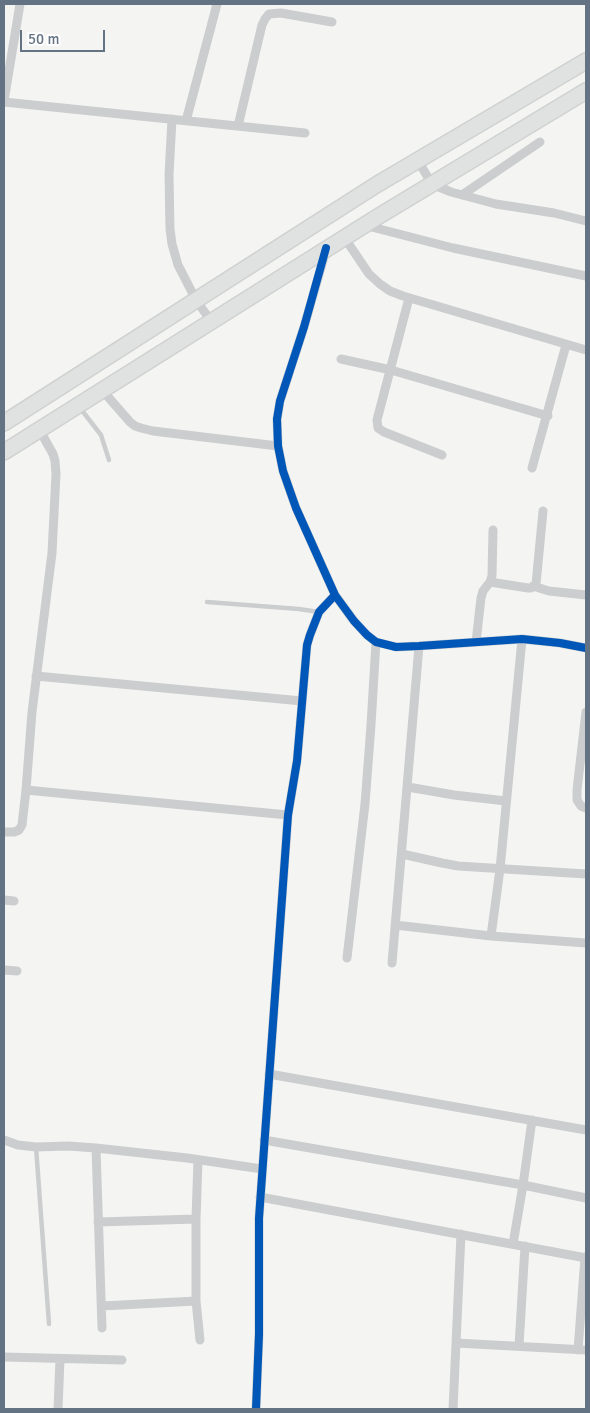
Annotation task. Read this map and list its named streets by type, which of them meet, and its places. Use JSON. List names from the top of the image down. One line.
{"scale_bar":"50 m"}
